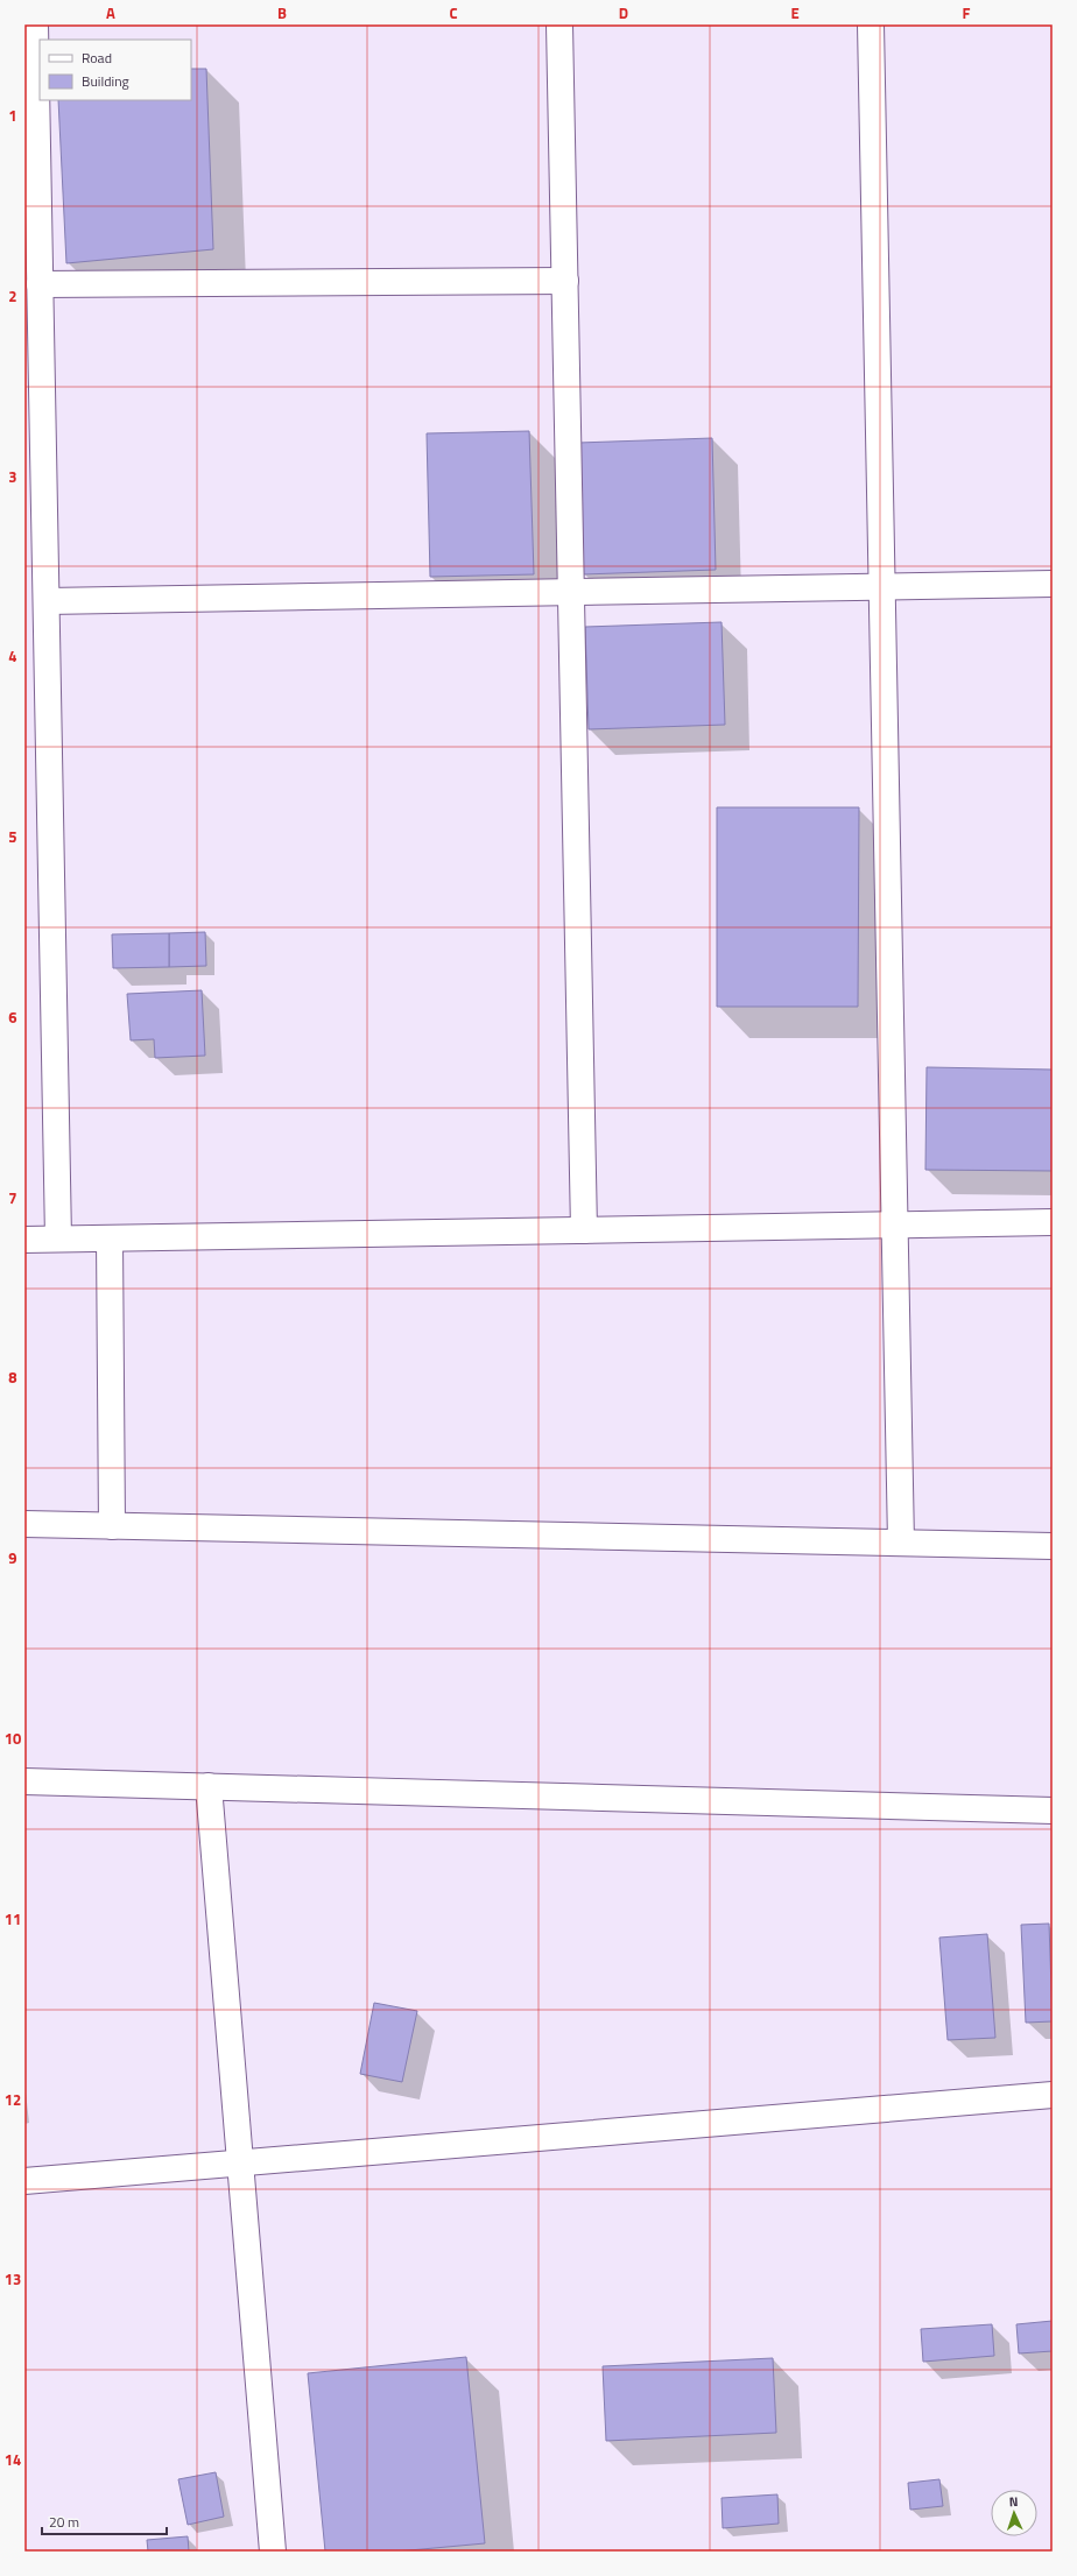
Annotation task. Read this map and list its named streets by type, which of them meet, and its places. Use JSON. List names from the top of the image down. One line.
{"legend":["Road","Building"],"scale_bar":"20 m","north":"top","grid":{"columns":["A","B","C","D","E","F"],"rows":["1","2","3","4","5","6","7","8","9","10","11","12","13","14"]}}
